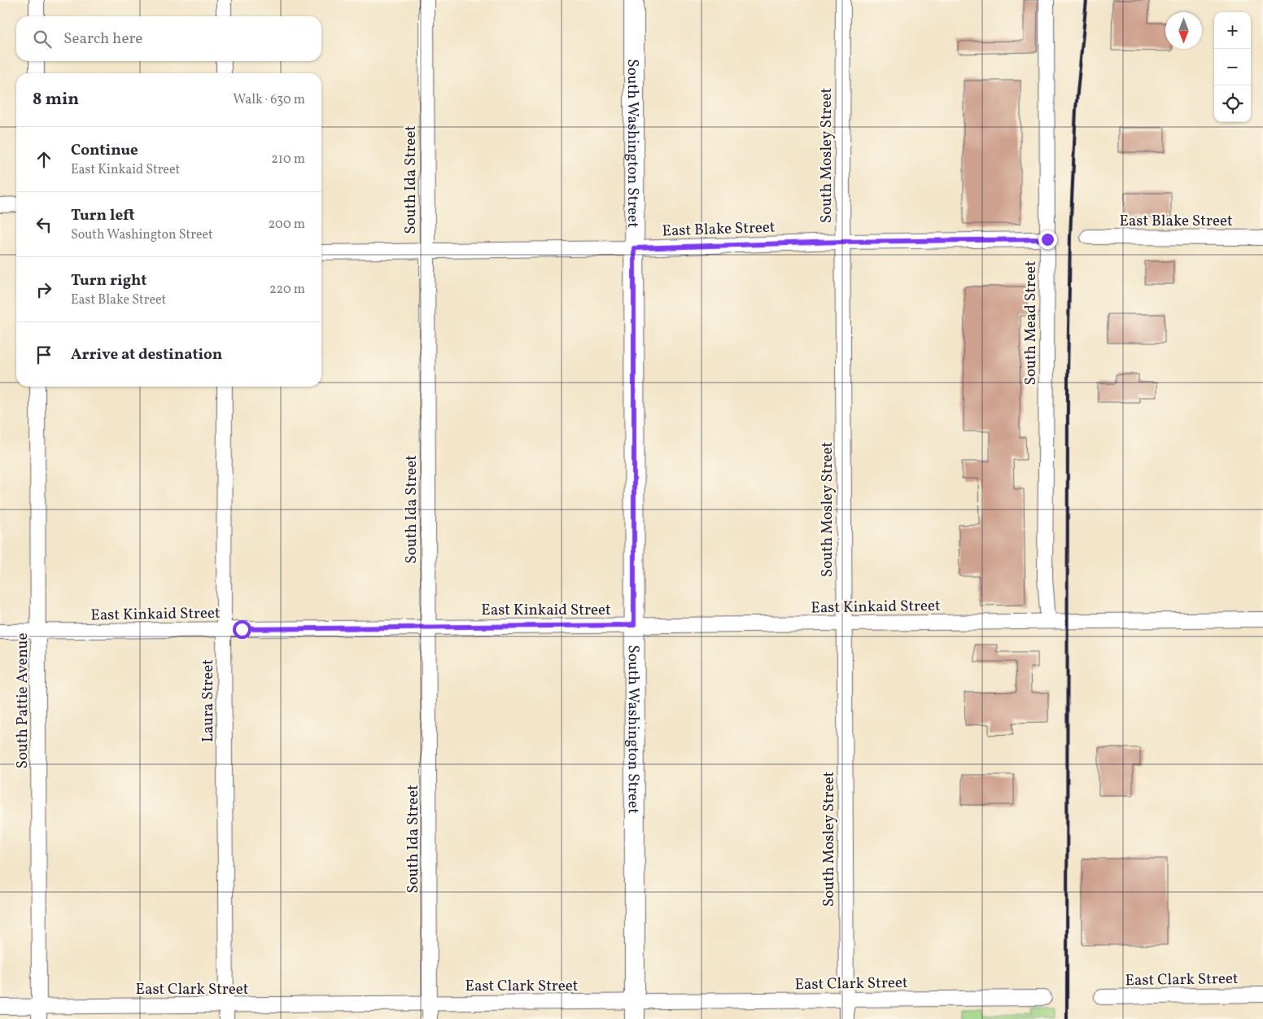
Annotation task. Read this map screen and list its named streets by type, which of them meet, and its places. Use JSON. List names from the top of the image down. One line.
{"streets":{"street":["South Washington Street","South Mosley Street","South Ida Street","East Blake Street","South Mead Street","East Kinkaid Street","South Pattie Avenue","Laura Street","East Clark Street"]},"crossings":[["South Washington Street","East Blake Street"],["South Washington Street","East Kinkaid Street"],["South Washington Street","East Clark Street"],["South Mosley Street","East Blake Street"],["South Mosley Street","East Kinkaid Street"],["South Mosley Street","East Clark Street"],["South Ida Street","East Blake Street"],["South Ida Street","East Kinkaid Street"],["South Ida Street","East Clark Street"],["East Blake Street","South Mead Street"],["South Mead Street","East Kinkaid Street"],["East Kinkaid Street","South Pattie Avenue"],["East Kinkaid Street","Laura Street"],["South Pattie Avenue","East Clark Street"],["Laura Street","East Clark Street"]],"north":"bottom","page":{"map_buttons":["+","−"],"search":"Search here","heading":["8 min","Walk · 630 m"],"list":[["Continue","East Kinkaid Street","210 m"],["Turn left","South Washington Street","200 m"],["Turn right","East Blake Street","220 m"],"Arrive at destination"]}}
